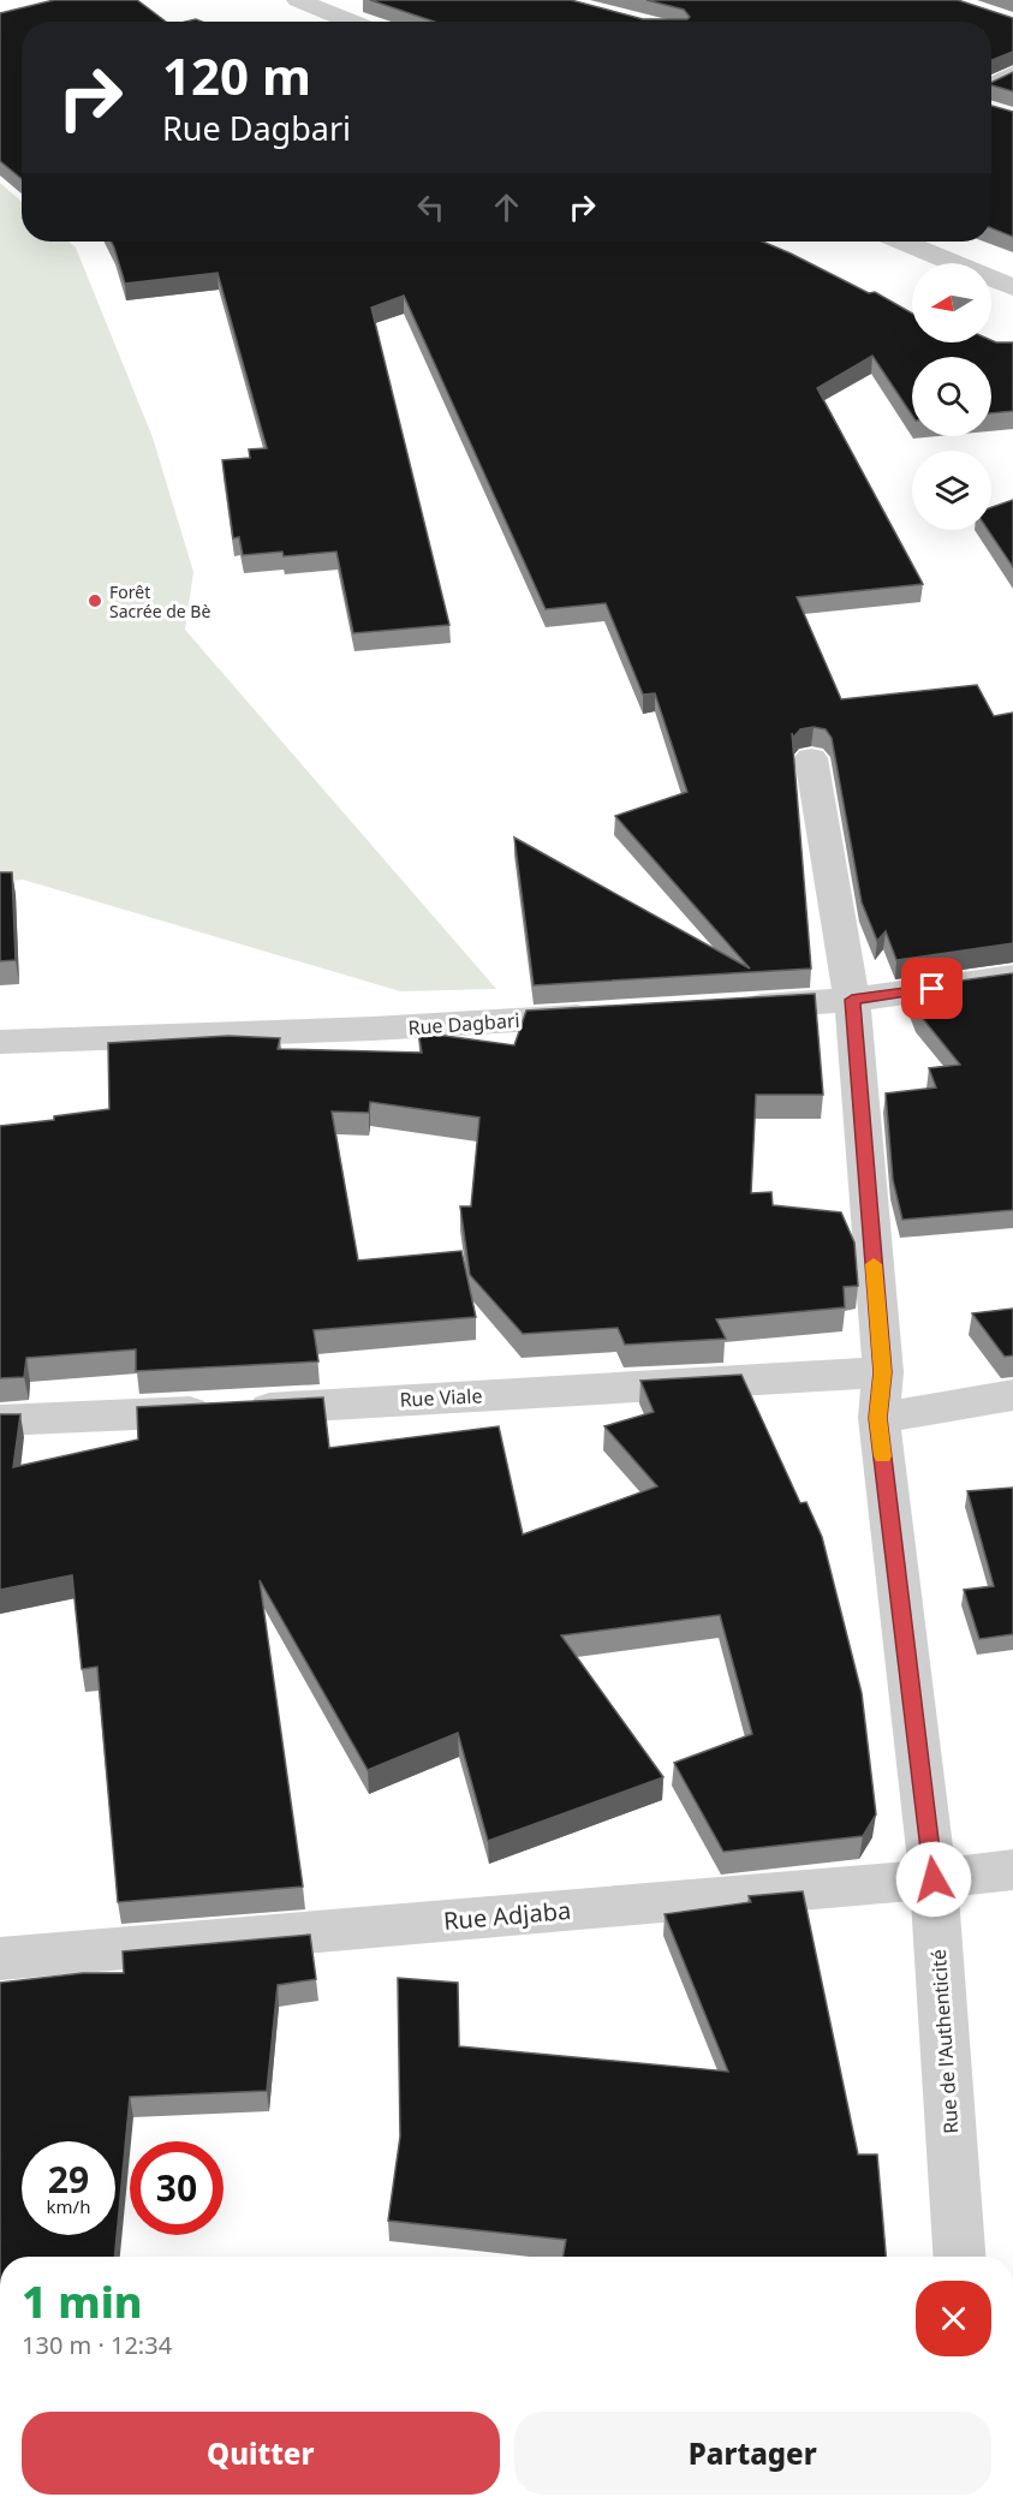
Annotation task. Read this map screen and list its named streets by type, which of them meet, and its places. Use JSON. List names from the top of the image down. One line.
{"streets":{"street":["Rue Dagbari","Rue Viale","Rue Adjaba","Rue de l'Authenticité"]},"crossings":[["Rue Viale","Rue de l'Authenticité"],["Rue Adjaba","Rue de l'Authenticité"]],"places":["Forêt Sacrée de Bè"],"north":"left","page":{"turn":["120 m","Rue Dagbari"],"speed":"29 km/h","limit":"30","heading":["1 min","130 m · 12:34"],"buttons":["Quitter","Partager"]}}
